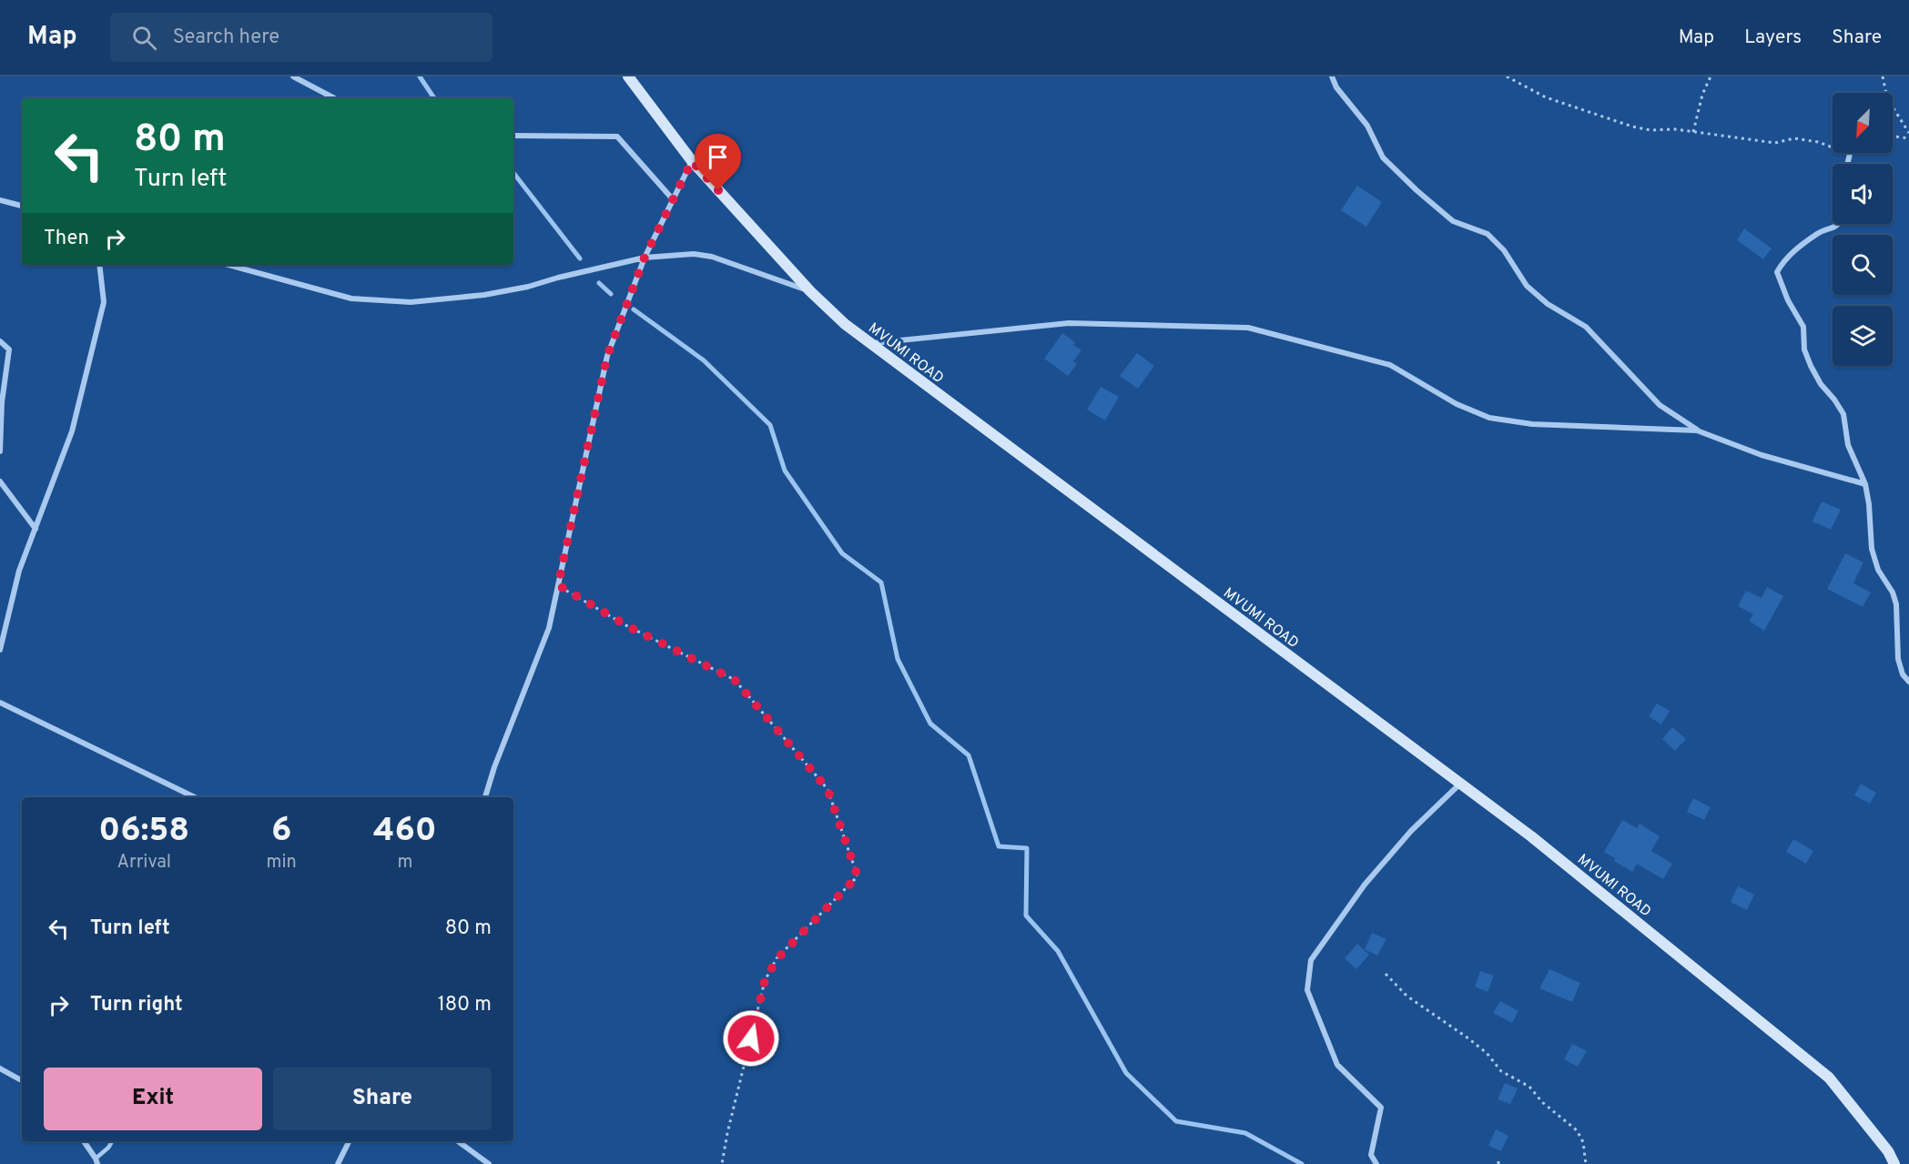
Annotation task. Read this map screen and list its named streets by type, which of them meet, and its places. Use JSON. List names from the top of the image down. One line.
{"streets":{"street":["MVUMI ROAD"]},"north":"bottom left","page":{"header":"Map","search":"Search here","nav":["Map","Layers","Share"],"turn":["80 m","Turn left"],"then":"Then","eta":["06:58","Arrival","6","min","460","m"],"list":[{"name":"Turn left","value":"80 m"},{"name":"Turn right","value":"180 m"}],"buttons":["Exit","Share"]}}
